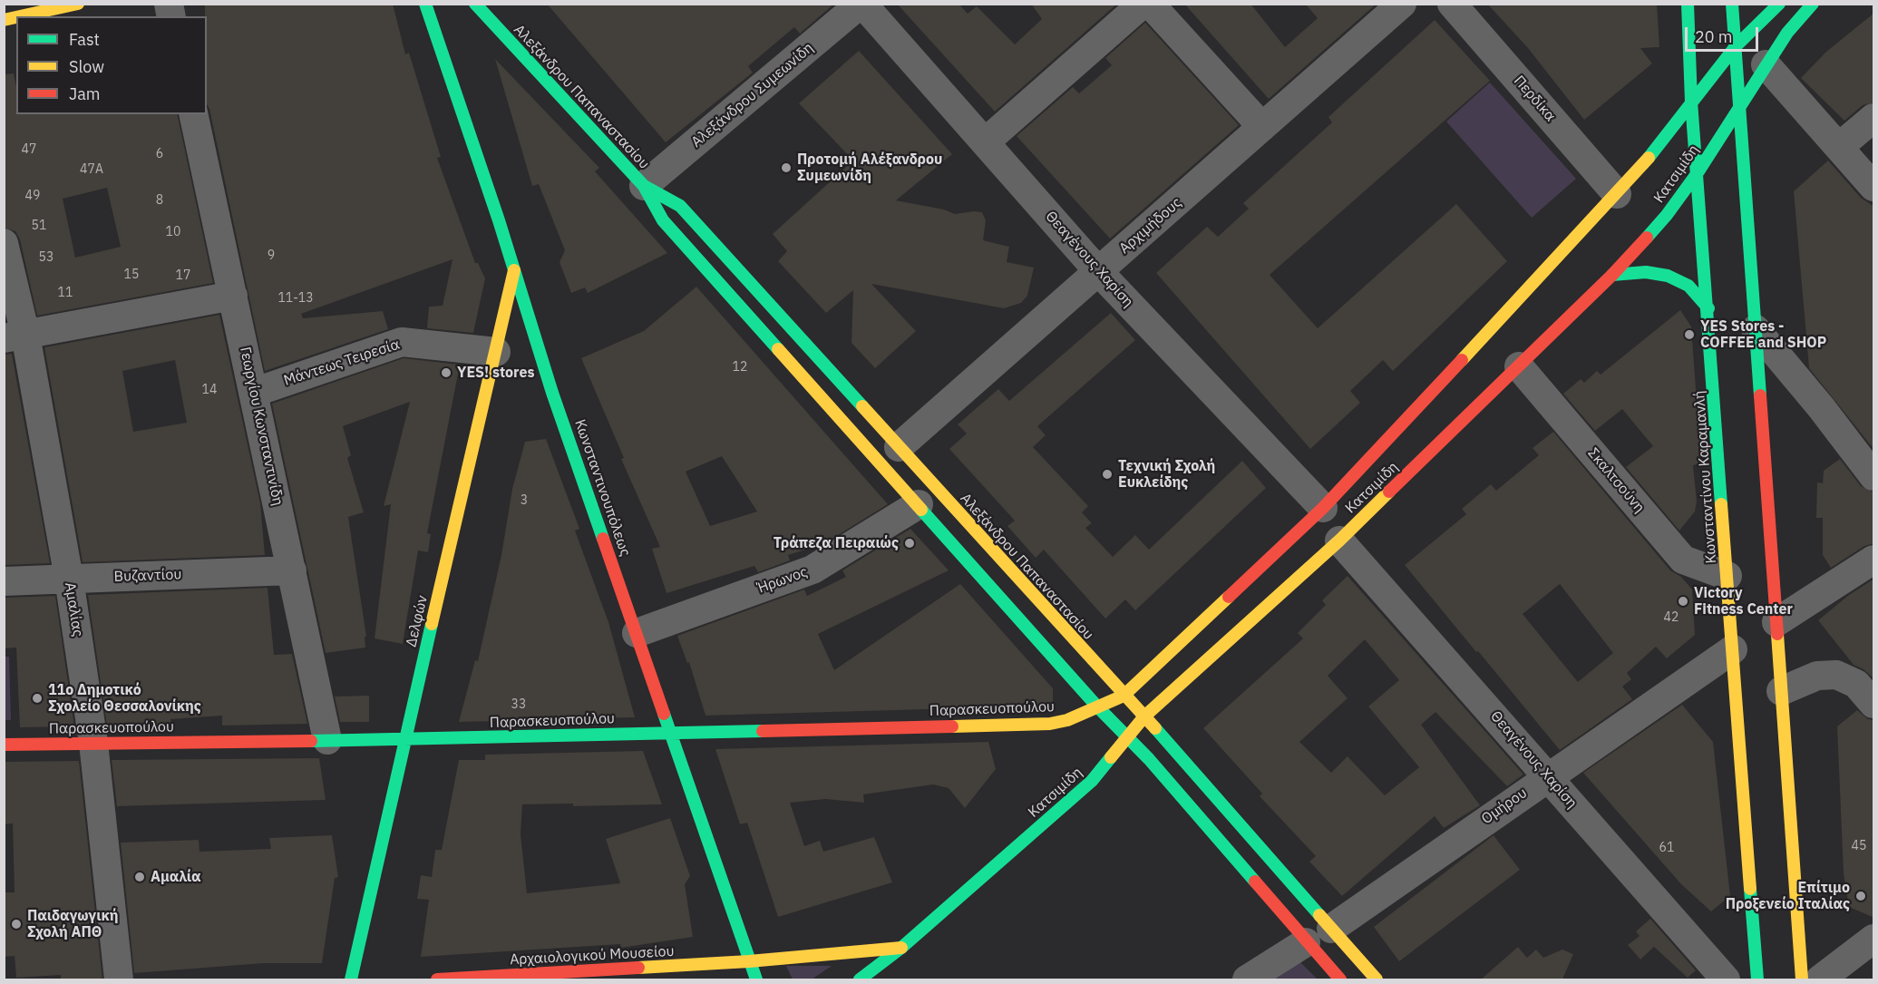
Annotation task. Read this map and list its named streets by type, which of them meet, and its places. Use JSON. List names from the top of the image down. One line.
{"streets":{"main road":["Αλεξάνδρου Παπαναστασίου","Κατσιμίδη","Κωνσταντίνου Καραμανλή","Κωνσταντινουπόλεως","Δελφών","Παρασκευοπούλου","Αρχαιολογικού Μουσείου"],"street":["Αλεξάνδρου Συμεωνίδη","Περδίκα","Αρχιμήδους","Θεαγένους Χαρίση","Μάντεως Τειρεσία","Γεωργίου Κωνσταντινίδη","Σκαλτσούνη","Βυζαντίου","Ήρωνος","Αμαλίας","Ομήρου"]},"crossings":[["Αλεξάνδρου Συμεωνίδη","Αλεξάνδρου Παπαναστασίου"],["Αλεξάνδρου Συμεωνίδη","Θεαγένους Χαρίση"],["Αλεξάνδρου Παπαναστασίου","Κατσιμίδη"],["Αλεξάνδρου Παπαναστασίου","Αρχιμήδους"],["Αλεξάνδρου Παπαναστασίου","Ήρωνος"],["Αλεξάνδρου Παπαναστασίου","Παρασκευοπούλου"],["Αλεξάνδρου Παπαναστασίου","Ομήρου"],["Περδίκα","Κατσιμίδη"],["Κατσιμίδη","Θεαγένους Χαρίση"],["Κατσιμίδη","Κωνσταντίνου Καραμανλή"],["Κατσιμίδη","Σκαλτσούνη"],["Κατσιμίδη","Παρασκευοπούλου"],["Αρχιμήδους","Θεαγένους Χαρίση"],["Θεαγένους Χαρίση","Ομήρου"],["Μάντεως Τειρεσία","Γεωργίου Κωνσταντινίδη"],["Μάντεως Τειρεσία","Δελφών"],["Γεωργίου Κωνσταντινίδη","Βυζαντίου"],["Γεωργίου Κωνσταντινίδη","Παρασκευοπούλου"],["Κωνσταντίνου Καραμανλή","Σκαλτσούνη"],["Κωνσταντίνου Καραμανλή","Ομήρου"],["Κωνσταντινουπόλεως","Ήρωνος"],["Κωνσταντινουπόλεως","Δελφών"],["Κωνσταντινουπόλεως","Παρασκευοπούλου"],["Κωνσταντινουπόλεως","Αρχαιολογικού Μουσείου"],["Βυζαντίου","Αμαλίας"],["Αμαλίας","Παρασκευοπούλου"],["Δελφών","Παρασκευοπούλου"]],"places":["Προτομή Αλέξανδρου Συμεωνίδη","YES Stores - COFFEE and SHOP","YES! stores","Τεχνική Σχολή Ευκλείδης","Τράπεζα Πειραιώς","Victory Fitness Center","11ο Δημοτικό Σχολείο Θεσσαλονίκης","Αμαλία","Επίτιμο Προξενείο Ιταλίας","Παιδαγωγική Σχολή ΑΠΘ"],"house_numbers":["47","6","47Α","49","8","51","10","9","53","15","17","11","11-13","12","14","3","42","33","45","61"],"legend":["Fast","Slow","Jam"],"scale_bar":"20 m"}
